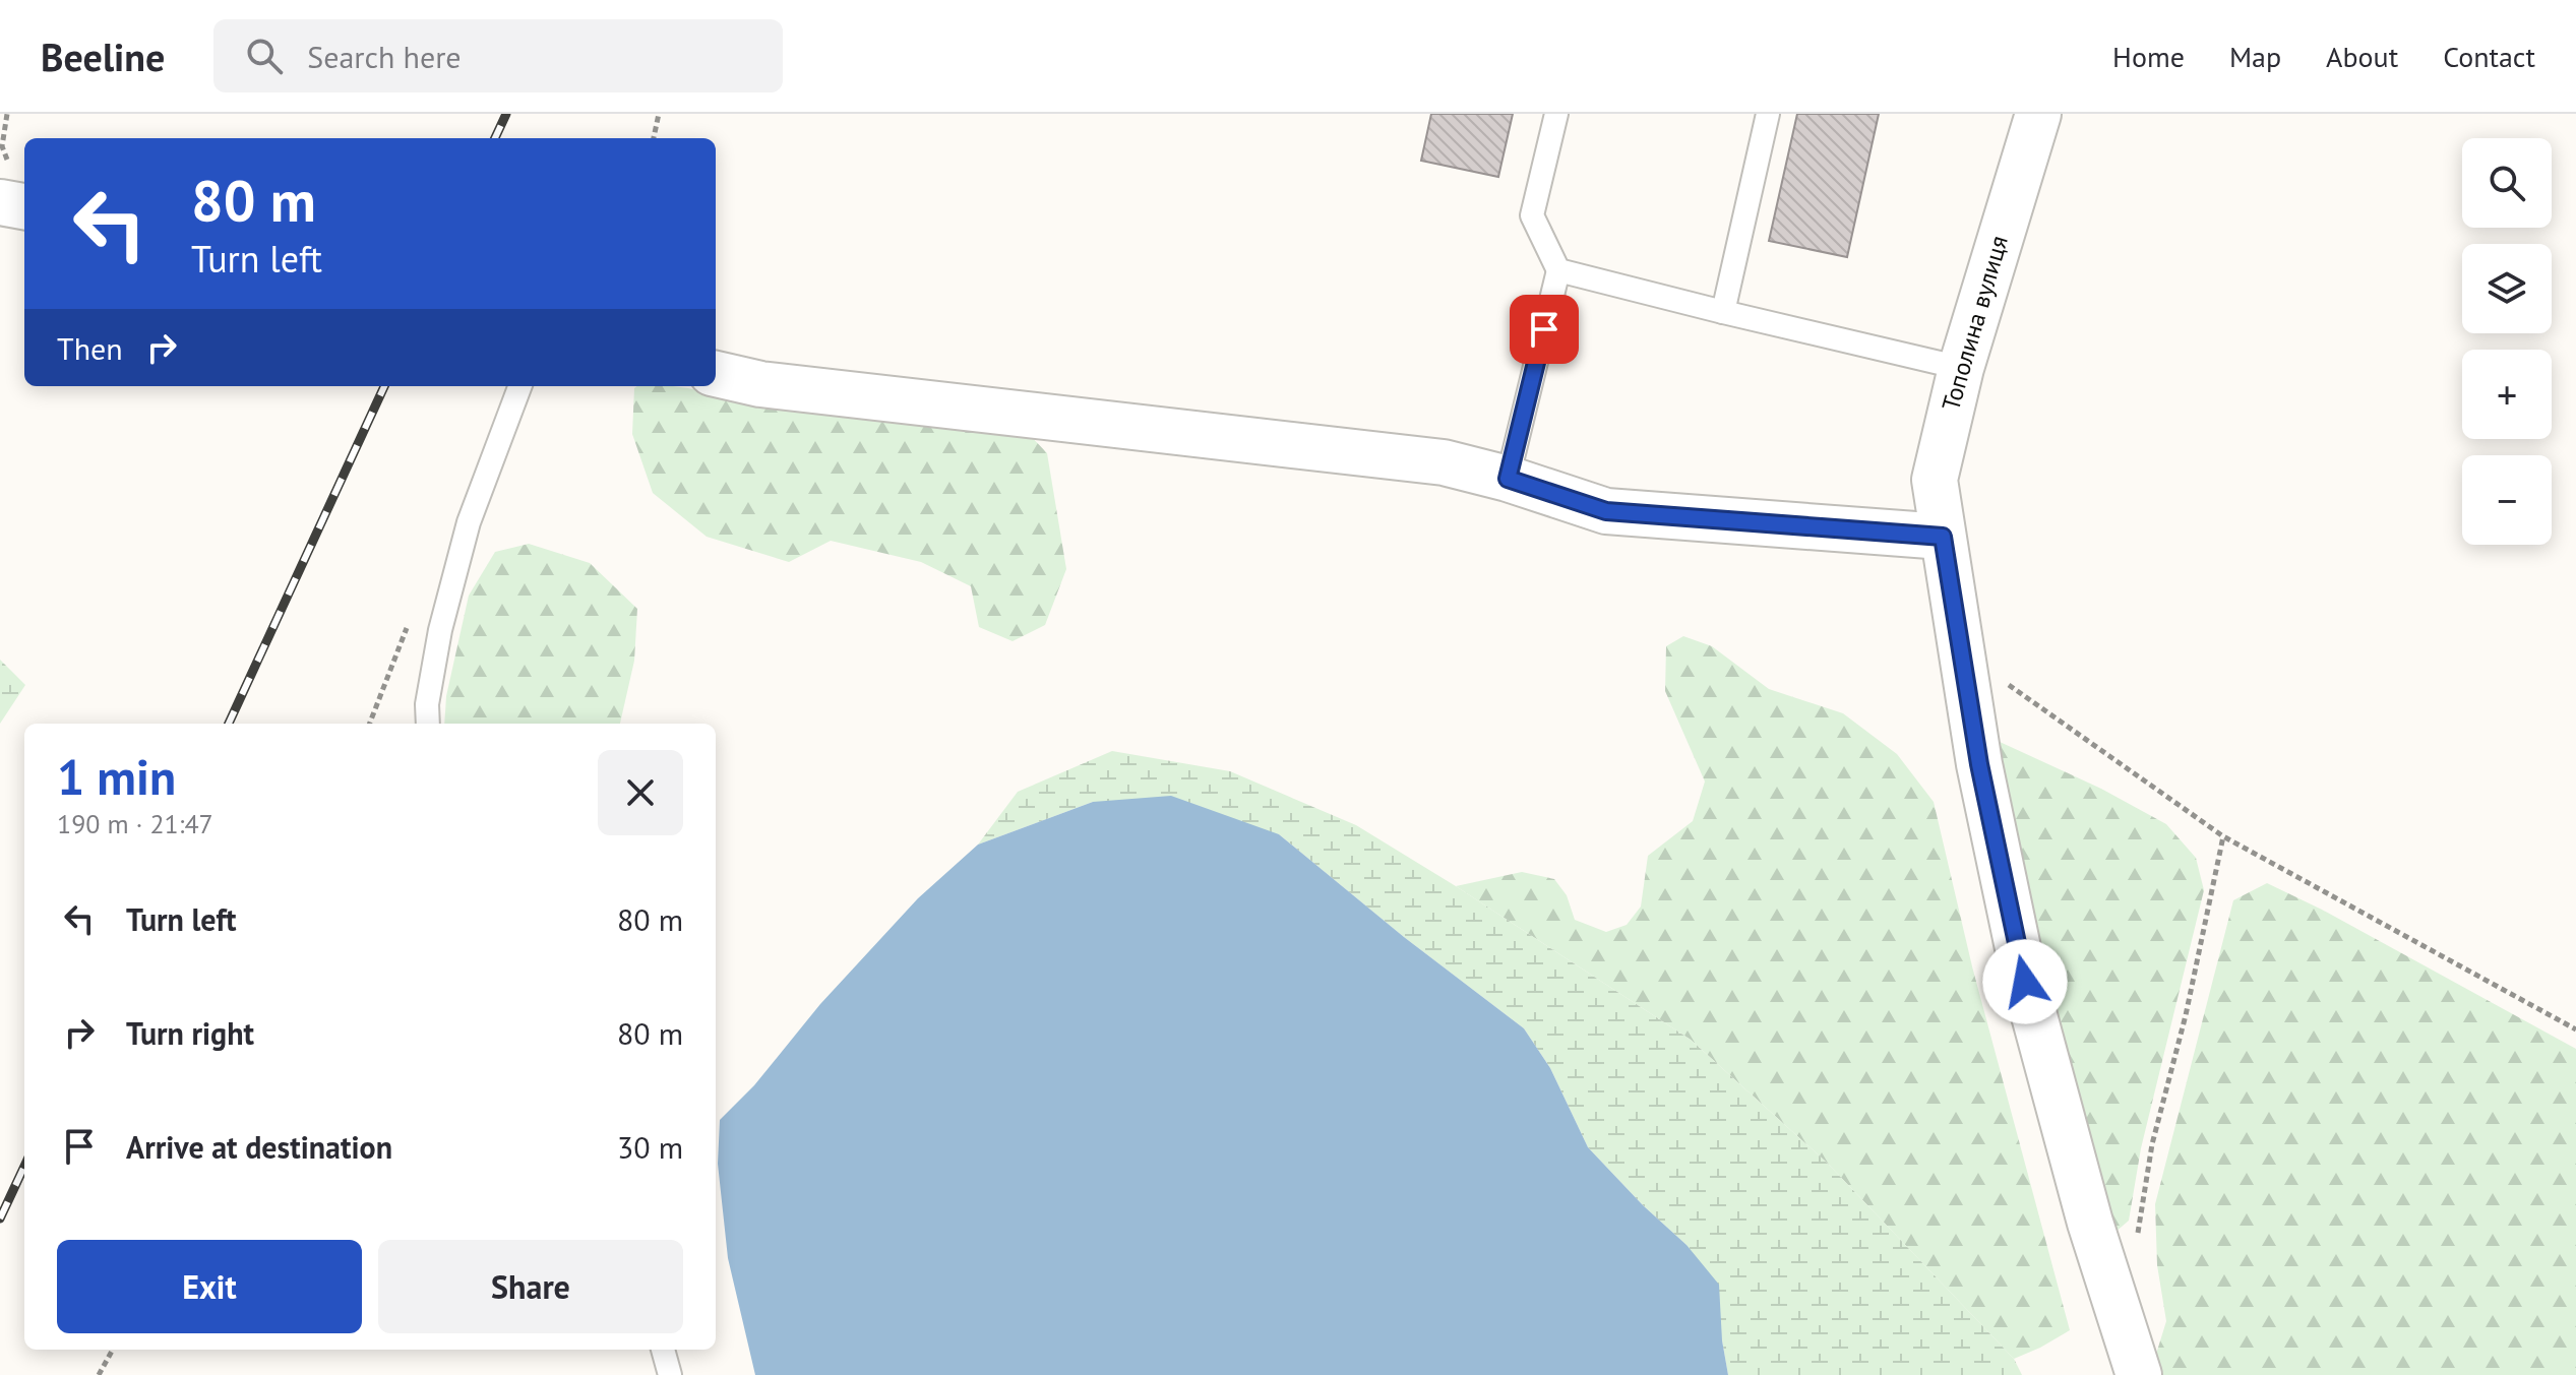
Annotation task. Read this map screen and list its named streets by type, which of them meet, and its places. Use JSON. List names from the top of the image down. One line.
{"streets":{"street":["Тополина вулиця"]},"page":{"header":"Beeline","search":"Search here","nav":["Home","Map","About","Contact"],"map_buttons":["+","−"],"turn":["80 m","Turn left"],"then":"Then","heading":["1 min","190 m · 21:47"],"list":[{"name":"Turn left","value":"80 m"},{"name":"Turn right","value":"80 m"},{"name":"Arrive at destination","value":"30 m"}],"buttons":["Exit","Share"]}}
